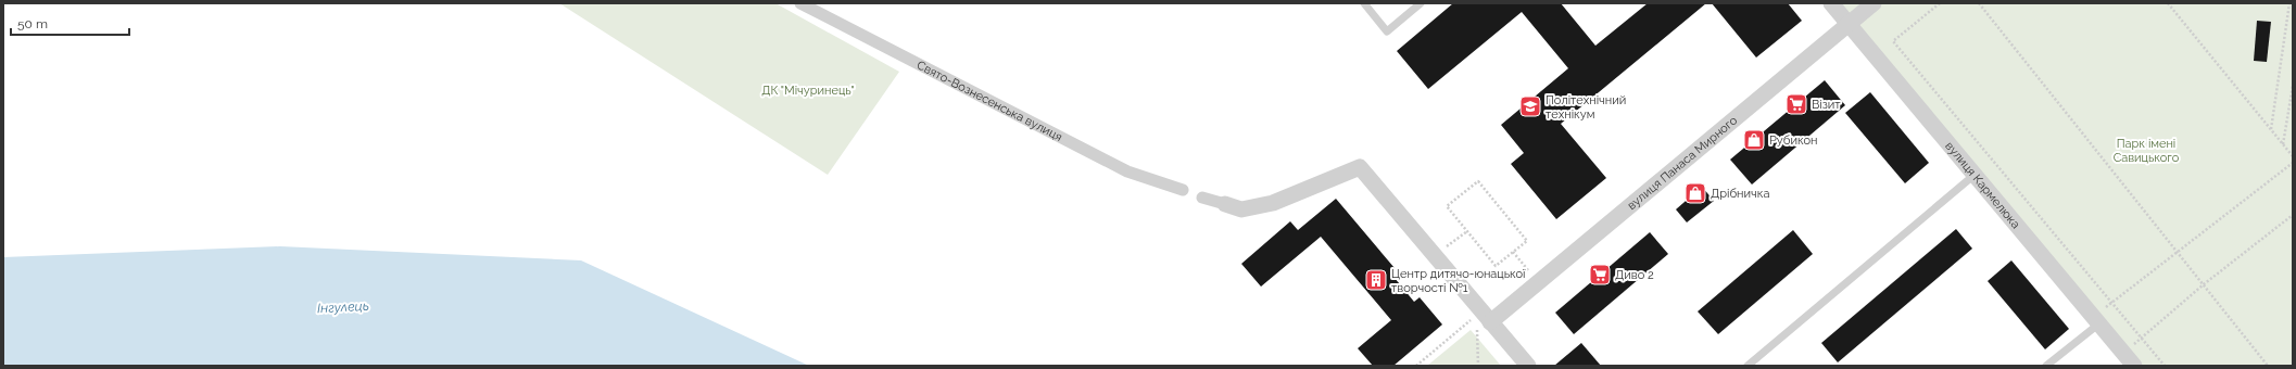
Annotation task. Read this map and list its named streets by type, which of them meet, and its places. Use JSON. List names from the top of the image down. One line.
{"streets":{"street":["Свято-Вознесенська вулиця","вулиця Панаса Мирного","вулиця Кармелюка"]},"crossings":[["вулиця Панаса Мирного","вулиця Кармелюка"]],"water":["Інгулець"],"parks":["ДК \"Мічуринець\"","Парк імені Савицького"],"places":{"supermarket":["Візит","Диво 2"],"school or university":["Політехнічний технікум"],"shop":["Рубикон","Дрібничка"],"building":["Центр дитячо-юнацької творчості №1"]},"scale_bar":"50 m"}
